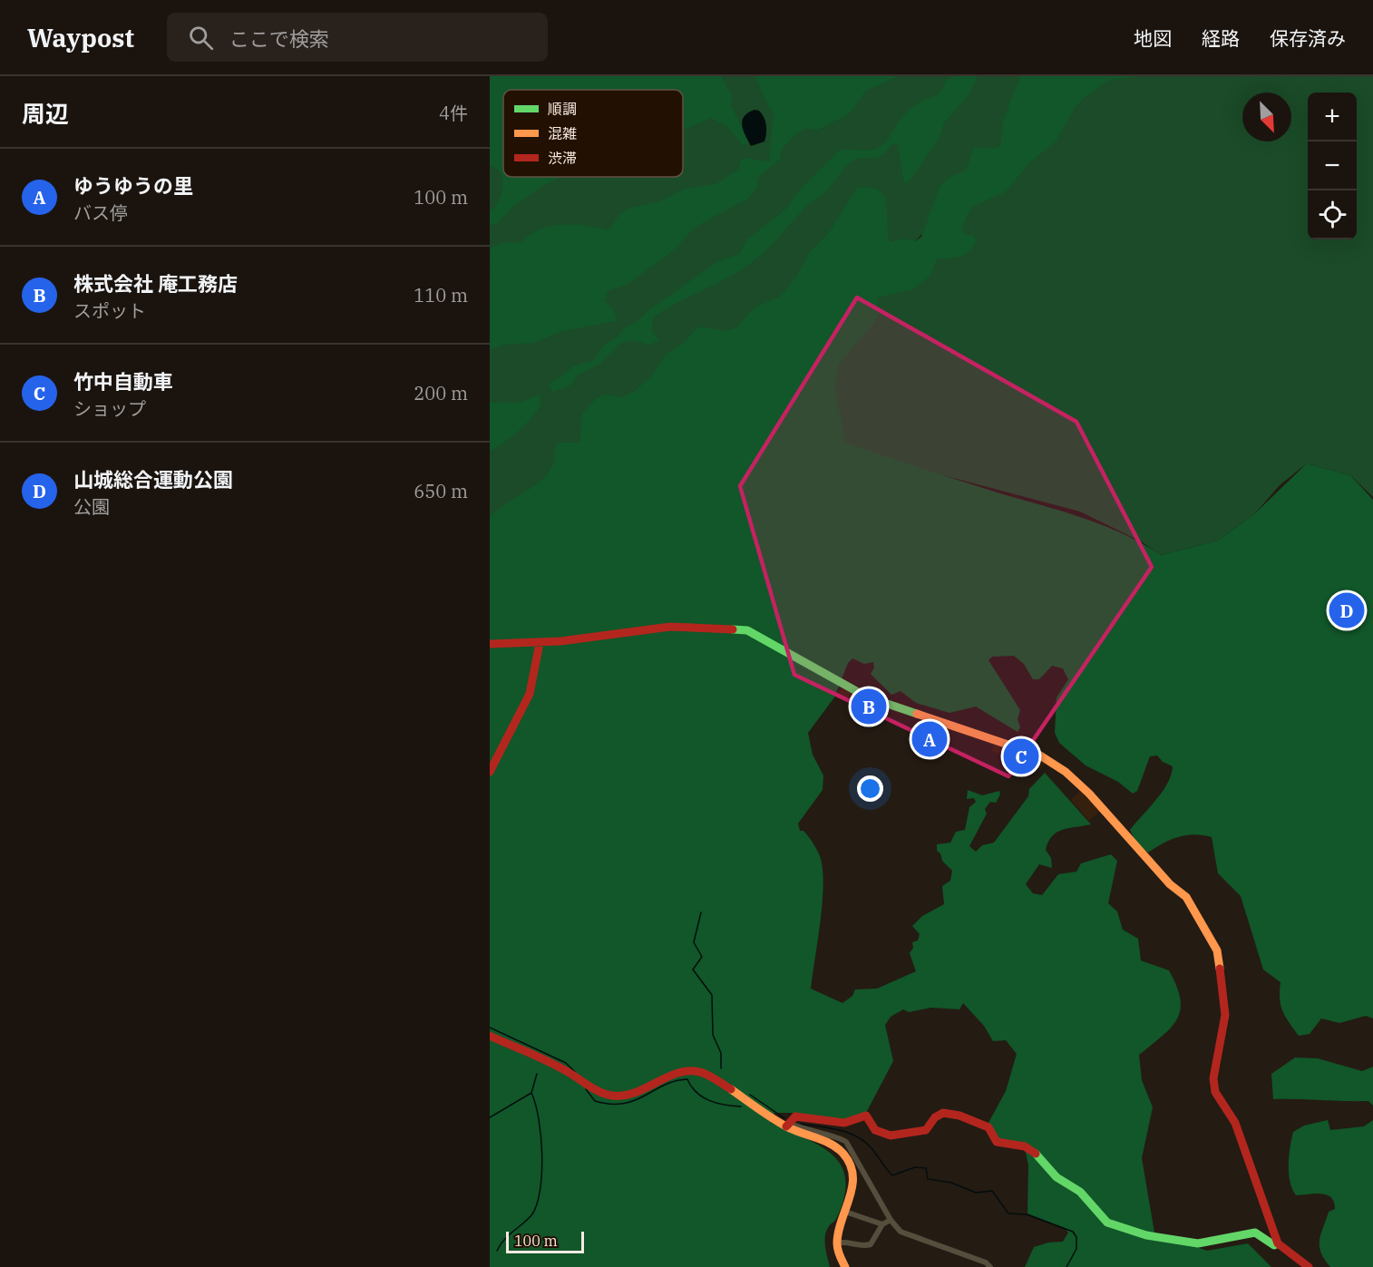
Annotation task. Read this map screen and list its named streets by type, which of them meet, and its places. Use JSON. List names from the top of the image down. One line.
{"legend":["順調","混雑","渋滞"],"scale_bar":"100 m","north":"bottom right","page":{"header":"Waypost","search":"ここで検索","nav":["地図","経路","保存済み"],"heading":["周辺","4件"],"map_buttons":["+","−"],"list":[{"mark":"A","name":"ゆうゆうの里","note":"バス停","value":"100 m"},{"mark":"B","name":"株式会社 庵工務店","note":"スポット","value":"110 m"},{"mark":"C","name":"竹中自動車","note":"ショップ","value":"200 m"},{"mark":"D","name":"山城総合運動公園","note":"公園","value":"650 m"}],"pins":["D","B","A","C"],"scale":"100 m"}}
